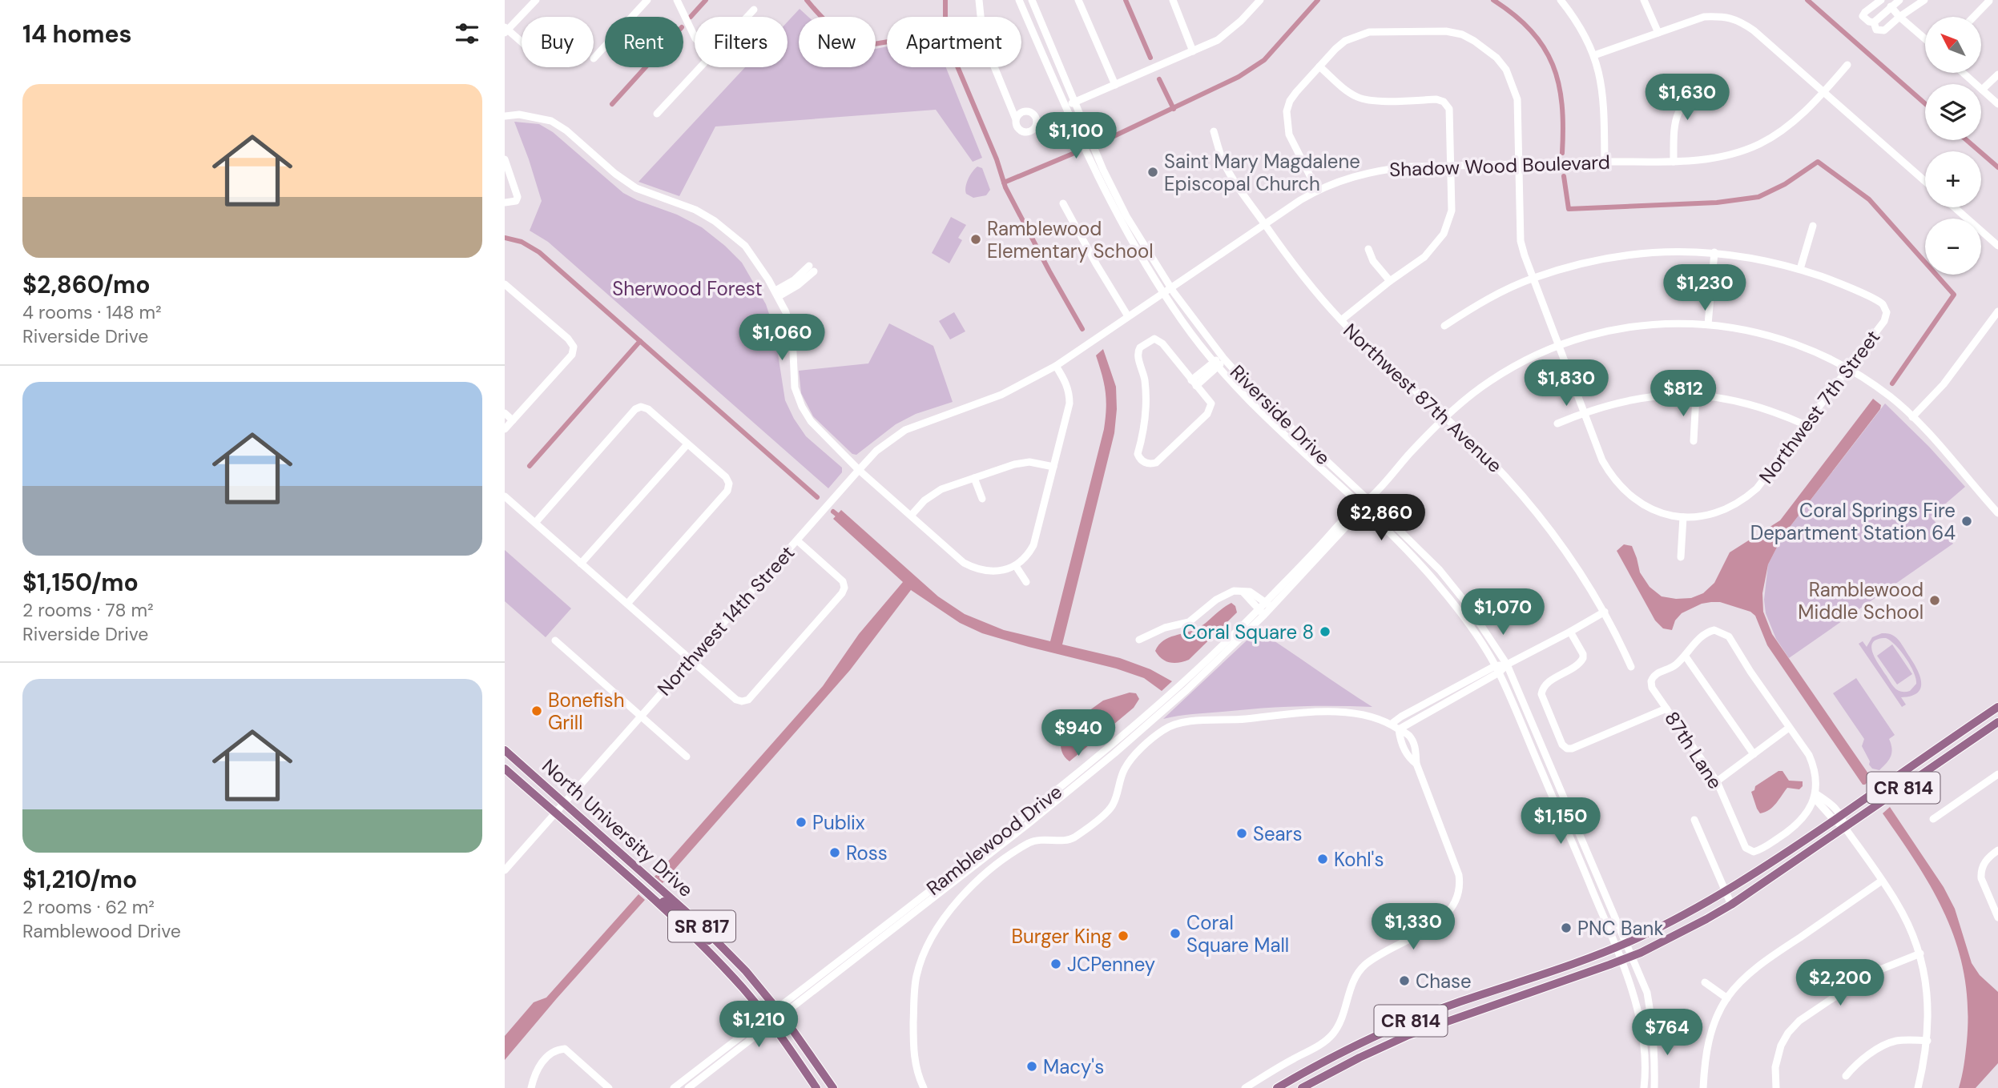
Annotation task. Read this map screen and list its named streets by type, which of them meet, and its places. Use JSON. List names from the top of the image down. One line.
{"streets":{"main road":["CR 814","North University Drive","SR 817"],"street":["Shadow Wood Boulevard","Northwest 87th Avenue","Northwest 7th Street","Riverside Drive","Northwest 14th Street","87th Lane","Ramblewood Drive"]},"crossings":[["Shadow Wood Boulevard","Northwest 87th Avenue"],["Shadow Wood Boulevard","Northwest 7th Street"],["Shadow Wood Boulevard","Riverside Drive"],["Shadow Wood Boulevard","Northwest 14th Street"],["Northwest 87th Avenue","Ramblewood Drive"],["Northwest 7th Street","Ramblewood Drive"],["Riverside Drive","CR 814"],["Riverside Drive","Ramblewood Drive"],["Northwest 14th Street","North University Drive"],["North University Drive","Ramblewood Drive"]],"parks":["Sherwood Forest"],"places":["Saint Mary Magdalene Episcopal Church","Ramblewood Elementary School","Coral Springs Fire Department Station 64","Ramblewood Middle School","Coral Square 8","Bonefish Grill","Publix","Sears","Ross","Kohl's","PNC Bank","Coral Square Mall","Burger King","JCPenney","Chase","Macy's"],"north":"top left","page":{"heading":"14 homes","map_buttons":["+","−"],"chip":["Buy","Rent","Filters","New","Apartment"],"list":[{"name":"$2,860/mo","note":"4 rooms · 148 m² · Riverside Drive"},{"name":"$1,150/mo","note":"2 rooms · 78 m² · Riverside Drive"},{"name":"$1,210/mo","note":"2 rooms · 62 m² · Ramblewood Drive"}],"price":["$1,630","$1,100","$1,230","$1,060","$1,830","$812","$2,860","$1,070","$940","$1,150","$1,330","$2,200","$1,210","$764"]}}
